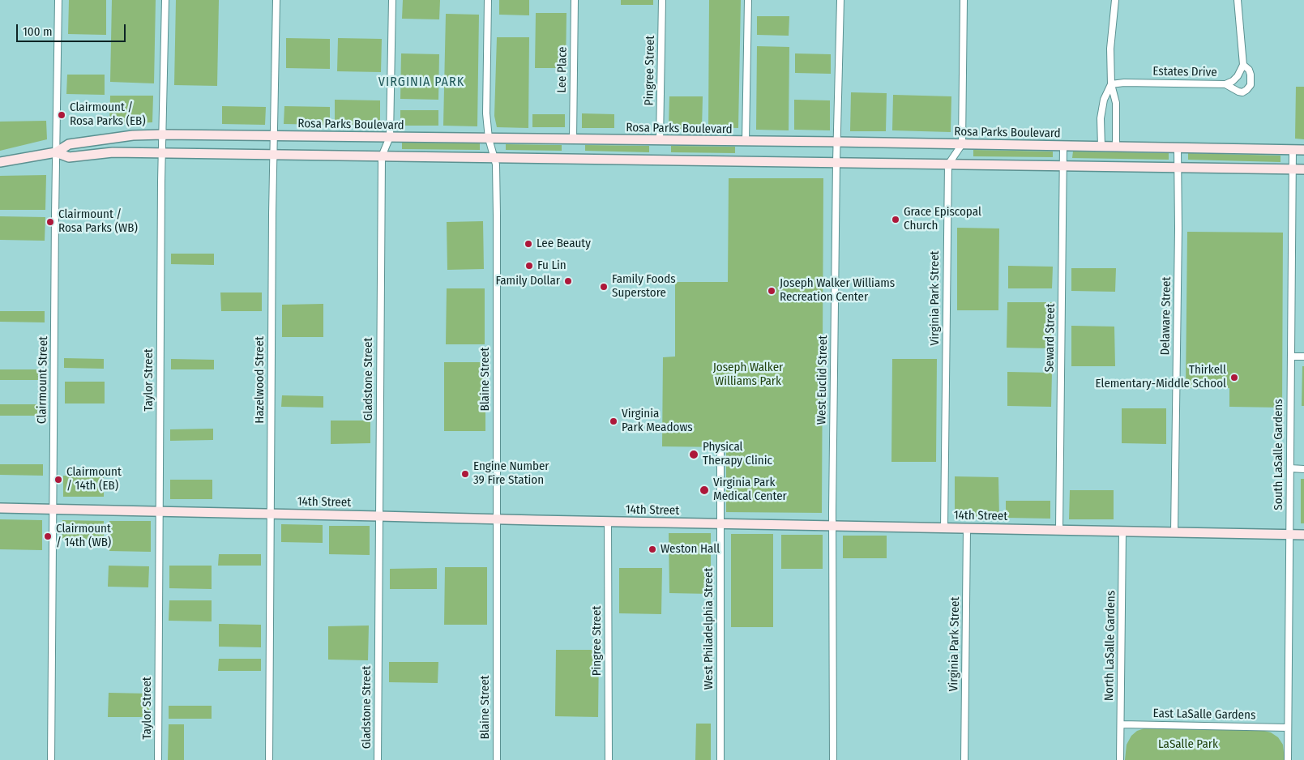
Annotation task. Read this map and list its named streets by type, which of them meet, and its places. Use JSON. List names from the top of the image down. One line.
{"streets":{"street":["Lee Place","Pingree Street","Estates Drive","Rosa Parks Boulevard","Virginia Park Street","Delaware Street","Seward Street","Gladstone Street","Blaine Street","Clairmount Street","Taylor Street","Hazelwood Street","West Euclid Street","South LaSalle Gardens","14th Street","West Philadelphia Street","North LaSalle Gardens","East LaSalle Gardens"]},"crossings":[["Lee Place","Rosa Parks Boulevard"],["Pingree Street","Rosa Parks Boulevard"],["Pingree Street","14th Street"],["Rosa Parks Boulevard","Virginia Park Street"],["Rosa Parks Boulevard","Delaware Street"],["Rosa Parks Boulevard","Seward Street"],["Rosa Parks Boulevard","Gladstone Street"],["Rosa Parks Boulevard","Blaine Street"],["Rosa Parks Boulevard","Clairmount Street"],["Rosa Parks Boulevard","Taylor Street"],["Rosa Parks Boulevard","Hazelwood Street"],["Rosa Parks Boulevard","West Euclid Street"],["Rosa Parks Boulevard","South LaSalle Gardens"],["Virginia Park Street","14th Street"],["Delaware Street","14th Street"],["Seward Street","14th Street"],["Gladstone Street","14th Street"],["Blaine Street","14th Street"],["Clairmount Street","14th Street"],["Taylor Street","14th Street"],["Hazelwood Street","14th Street"],["West Euclid Street","14th Street"],["South LaSalle Gardens","14th Street"],["South LaSalle Gardens","East LaSalle Gardens"],["14th Street","West Philadelphia Street"],["14th Street","North LaSalle Gardens"],["North LaSalle Gardens","East LaSalle Gardens"]],"districts":["VIRGINIA PARK"],"parks":["Joseph Walker Williams Park","LaSalle Park"],"places":["Clairmount / Rosa Parks (EB)","Grace Episcopal Church","Clairmount / Rosa Parks (WB)","Lee Beauty","Fu Lin","Family Dollar","Family Foods Superstore","Joseph Walker Williams Recreation Center","Thirkell Elementary-Middle School","Virginia Park Meadows","Physical Therapy Clinic","Engine Number 39 Fire Station","Clairmount / 14th (EB)","Virginia Park Medical Center","Clairmount / 14th (WB)","Weston Hall"],"scale_bar":"100 m"}
